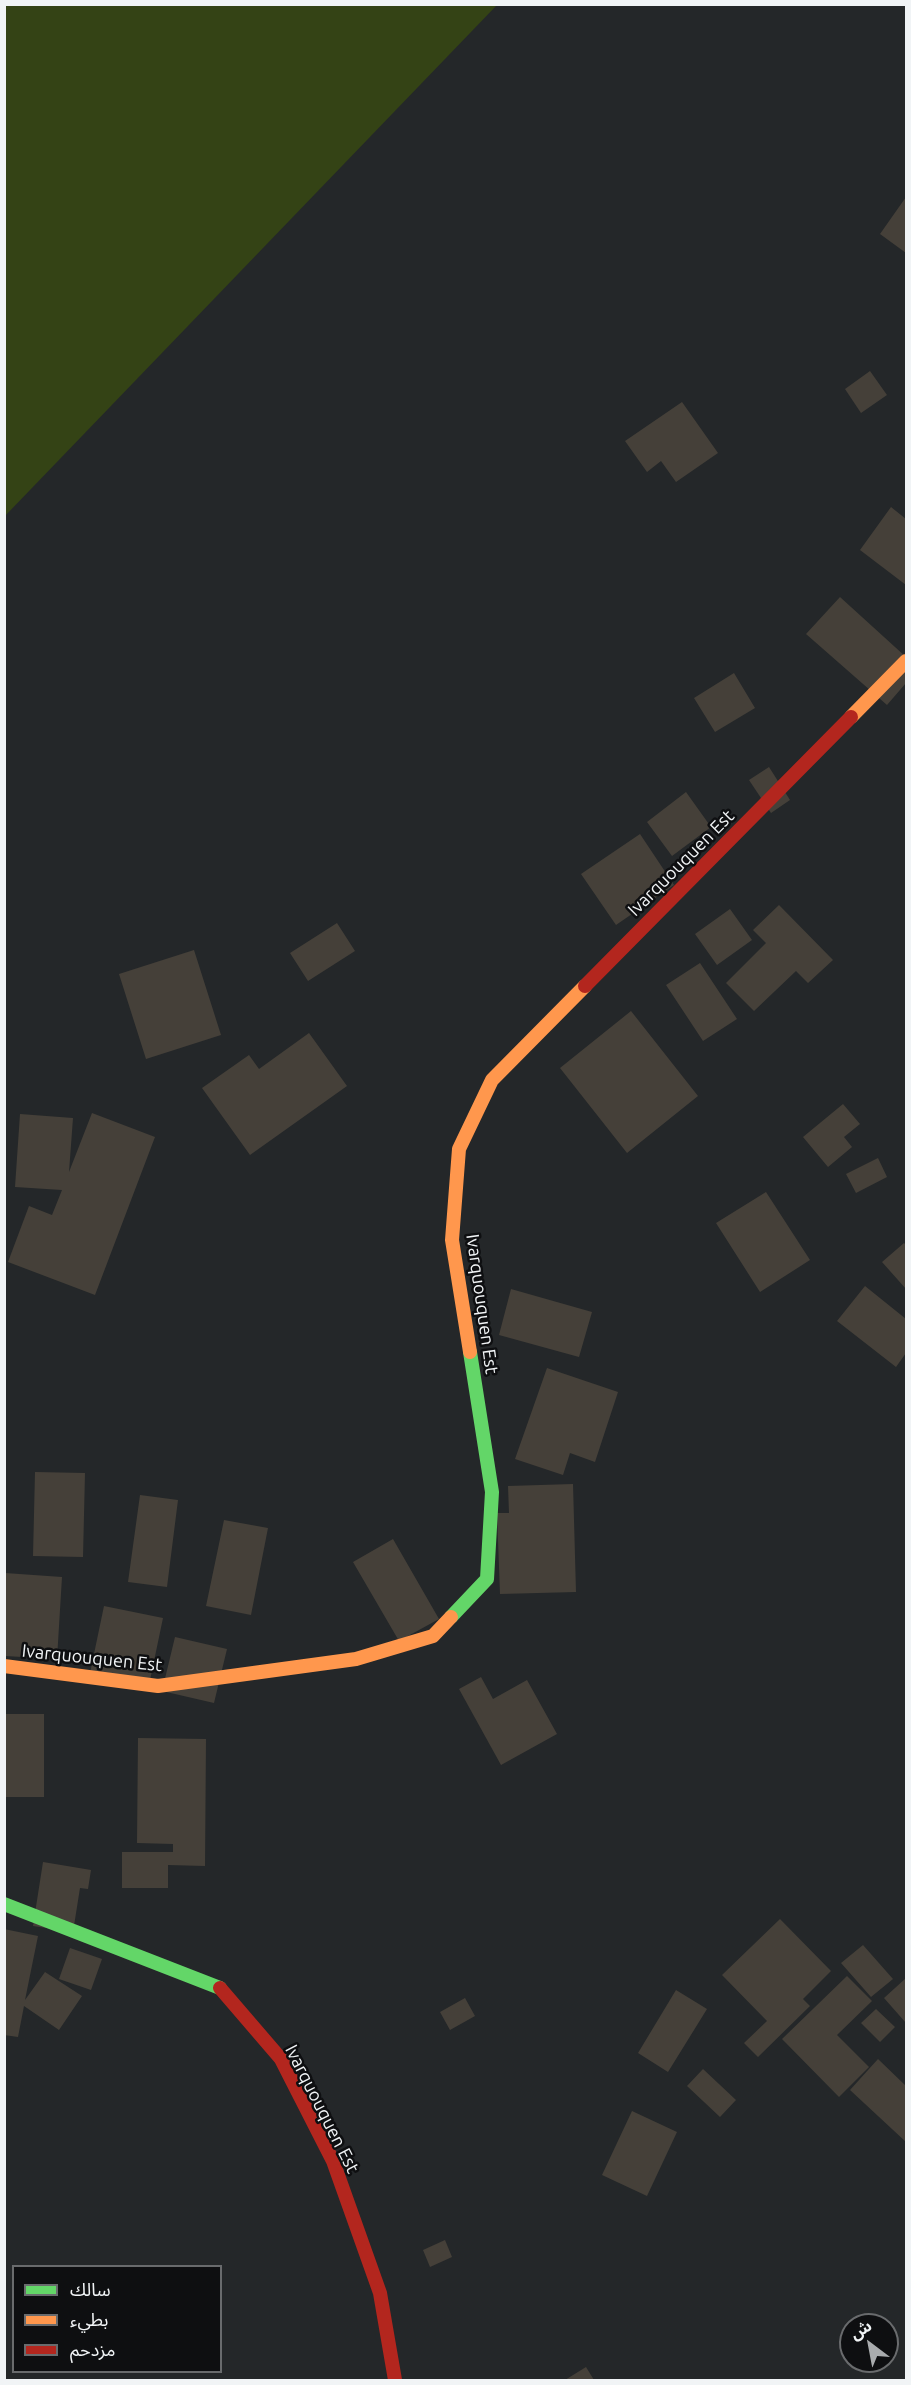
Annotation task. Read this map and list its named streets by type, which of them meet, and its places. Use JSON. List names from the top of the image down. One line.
{"streets":{"street":["Ivarquouquen Est"]},"legend":["سالك","بطيء","مزدحم"],"north":"top left"}
